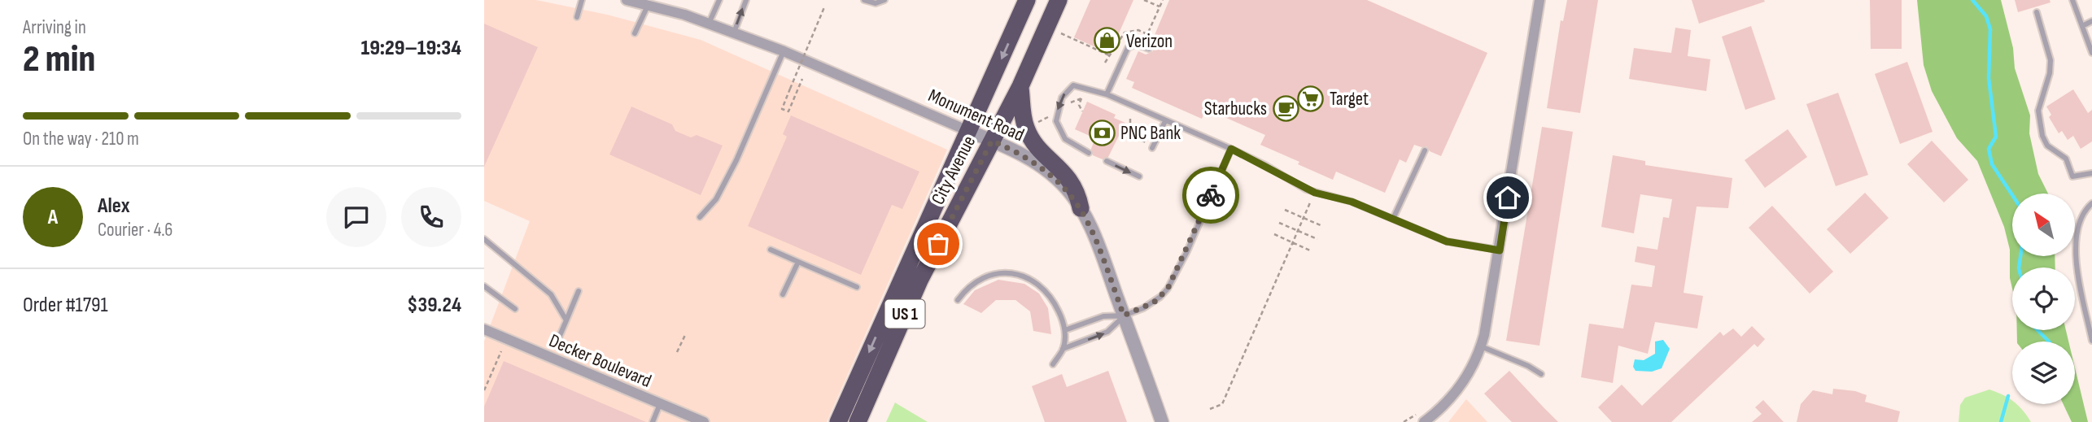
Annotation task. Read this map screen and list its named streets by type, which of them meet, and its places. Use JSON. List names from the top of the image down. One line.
{"streets":{"highway":["City Avenue","US 1"],"street":["Monument Road","Decker Boulevard"]},"crossings":[["Monument Road","City Avenue"]],"places":{"shop":["Verizon"],"supermarket":["Target"],"cafe":["Starbucks"],"bank":["PNC Bank"]},"north":"top left","page":{"heading":["2 min","Arriving in","19:29–19:34"],"panel":["Alex","Courier · 4.6","Order #1791","$39.24"],"bar":"On the way · 210 m","round":"A"}}
